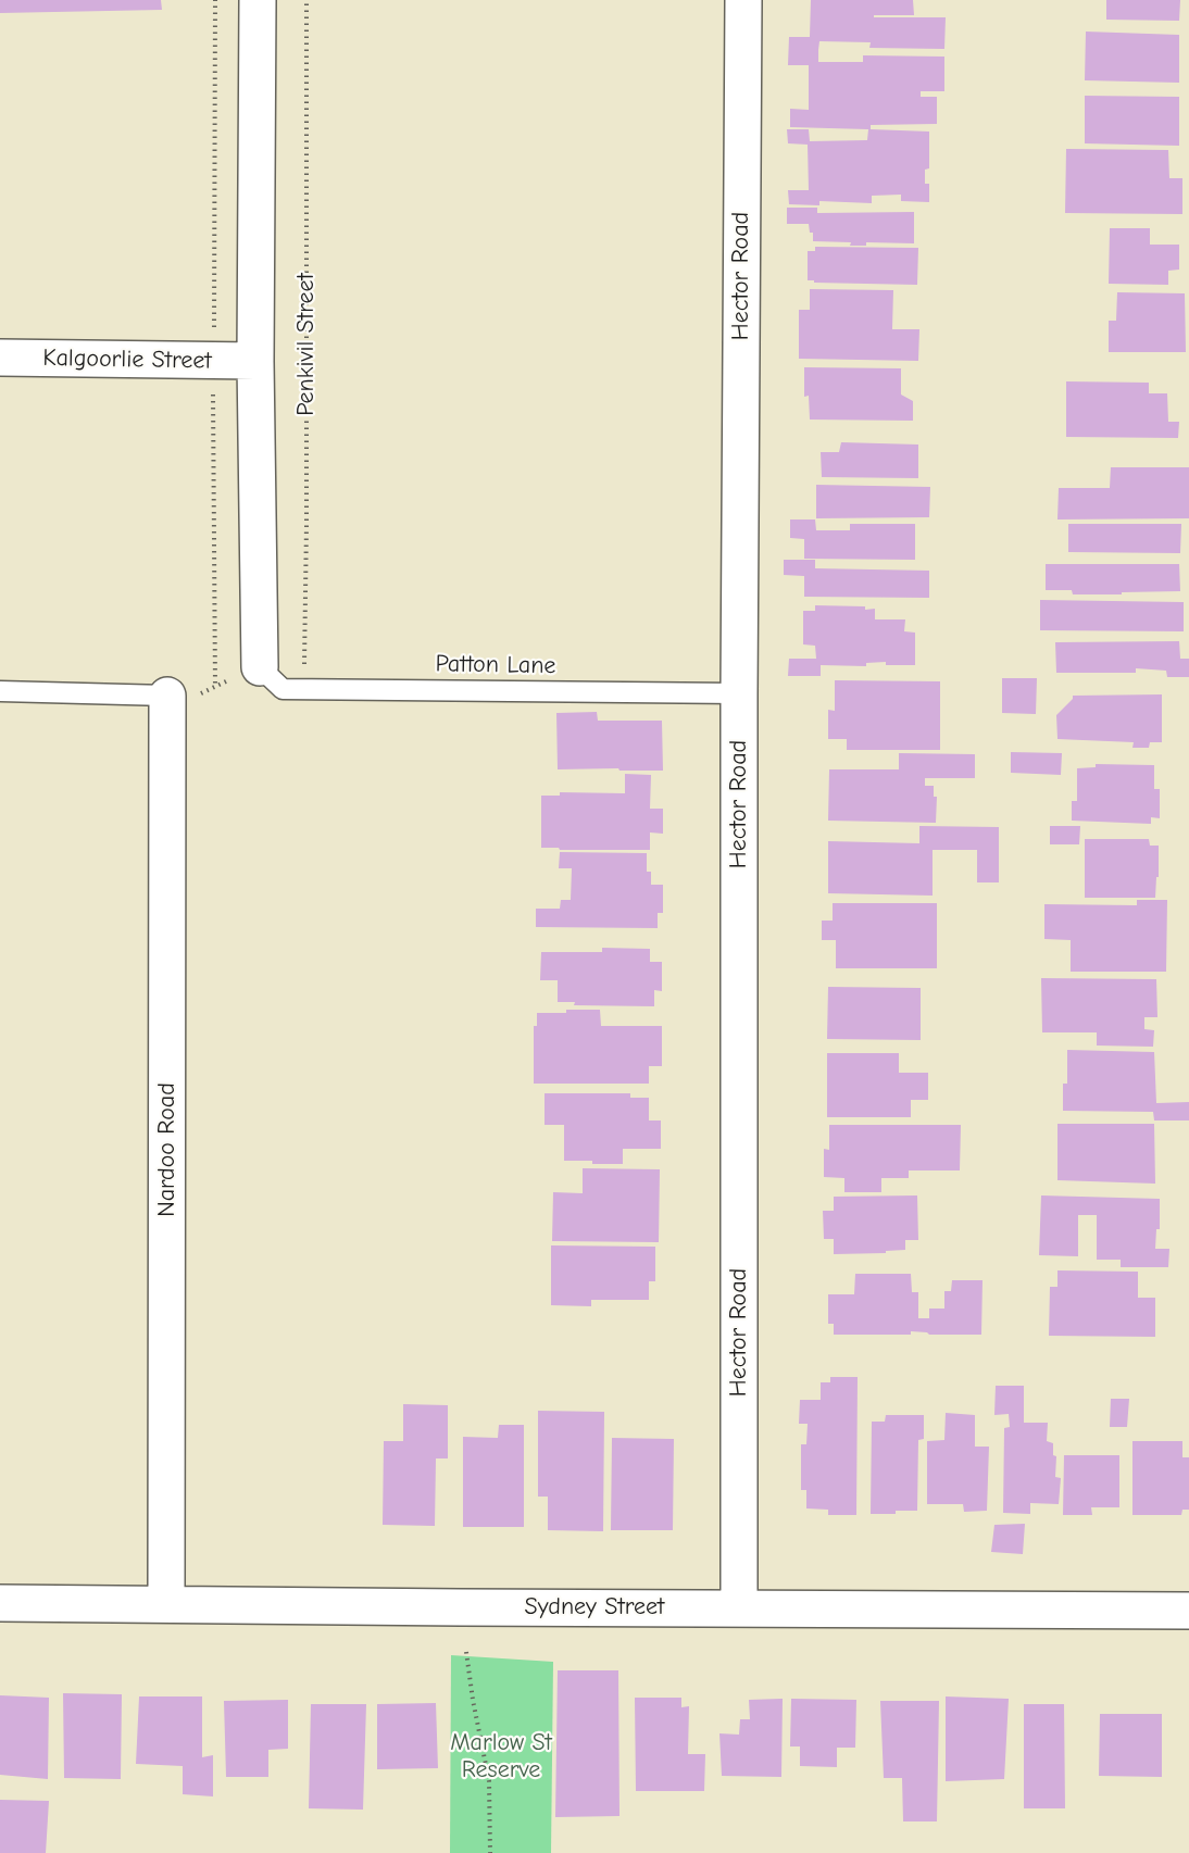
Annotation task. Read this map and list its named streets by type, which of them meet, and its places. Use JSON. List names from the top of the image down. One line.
{"streets":{"street":["Hector Road","Penkivil Street","Kalgoorlie Street","Nardoo Road","Sydney Street"],"lane":["Patton Lane"]},"crossings":[["Hector Road","Patton Lane"],["Hector Road","Sydney Street"],["Penkivil Street","Kalgoorlie Street"],["Penkivil Street","Patton Lane"],["Nardoo Road","Sydney Street"]],"parks":["Marlow St Reserve"]}
